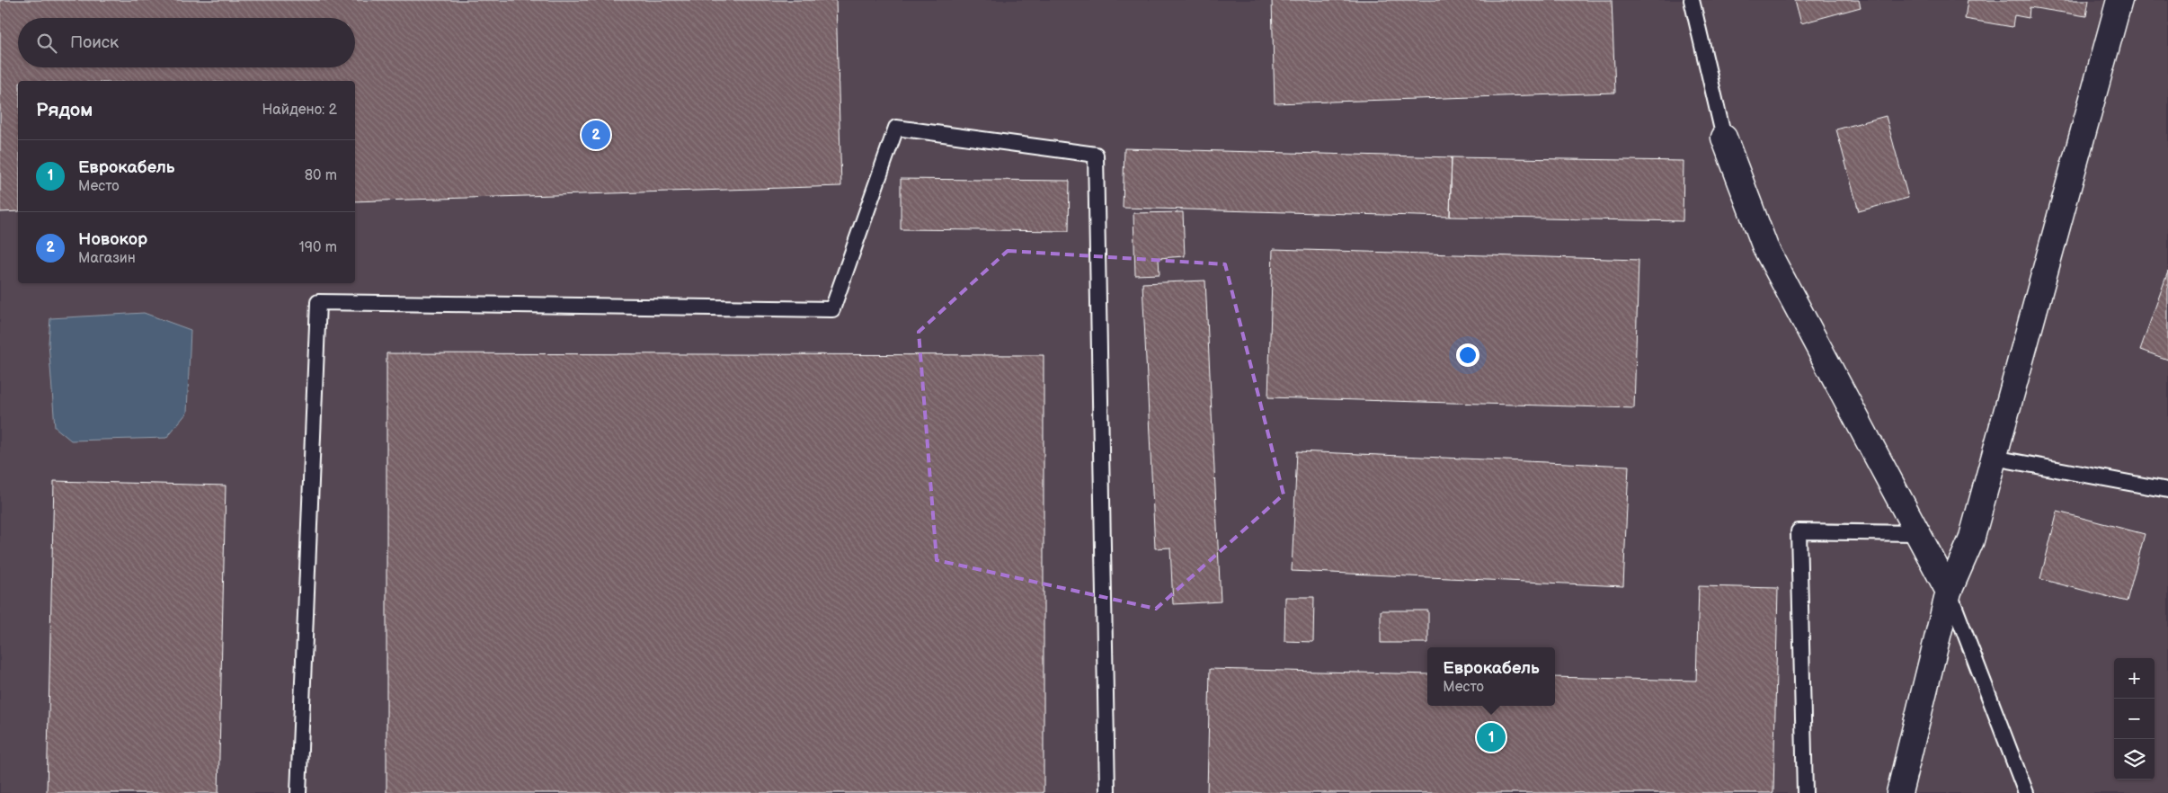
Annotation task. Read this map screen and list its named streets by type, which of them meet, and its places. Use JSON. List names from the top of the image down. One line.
{"page":{"search":"Поиск","heading":["Рядом","Найдено: 2"],"pins":["2","1"],"list":[{"mark":"1","name":"Еврокабель","note":"Место","value":"80 m"},{"mark":"2","name":"Новокор","note":"Магазин","value":"190 m"}],"popup":["Еврокабель","Место"],"map_buttons":["+","−"]}}
